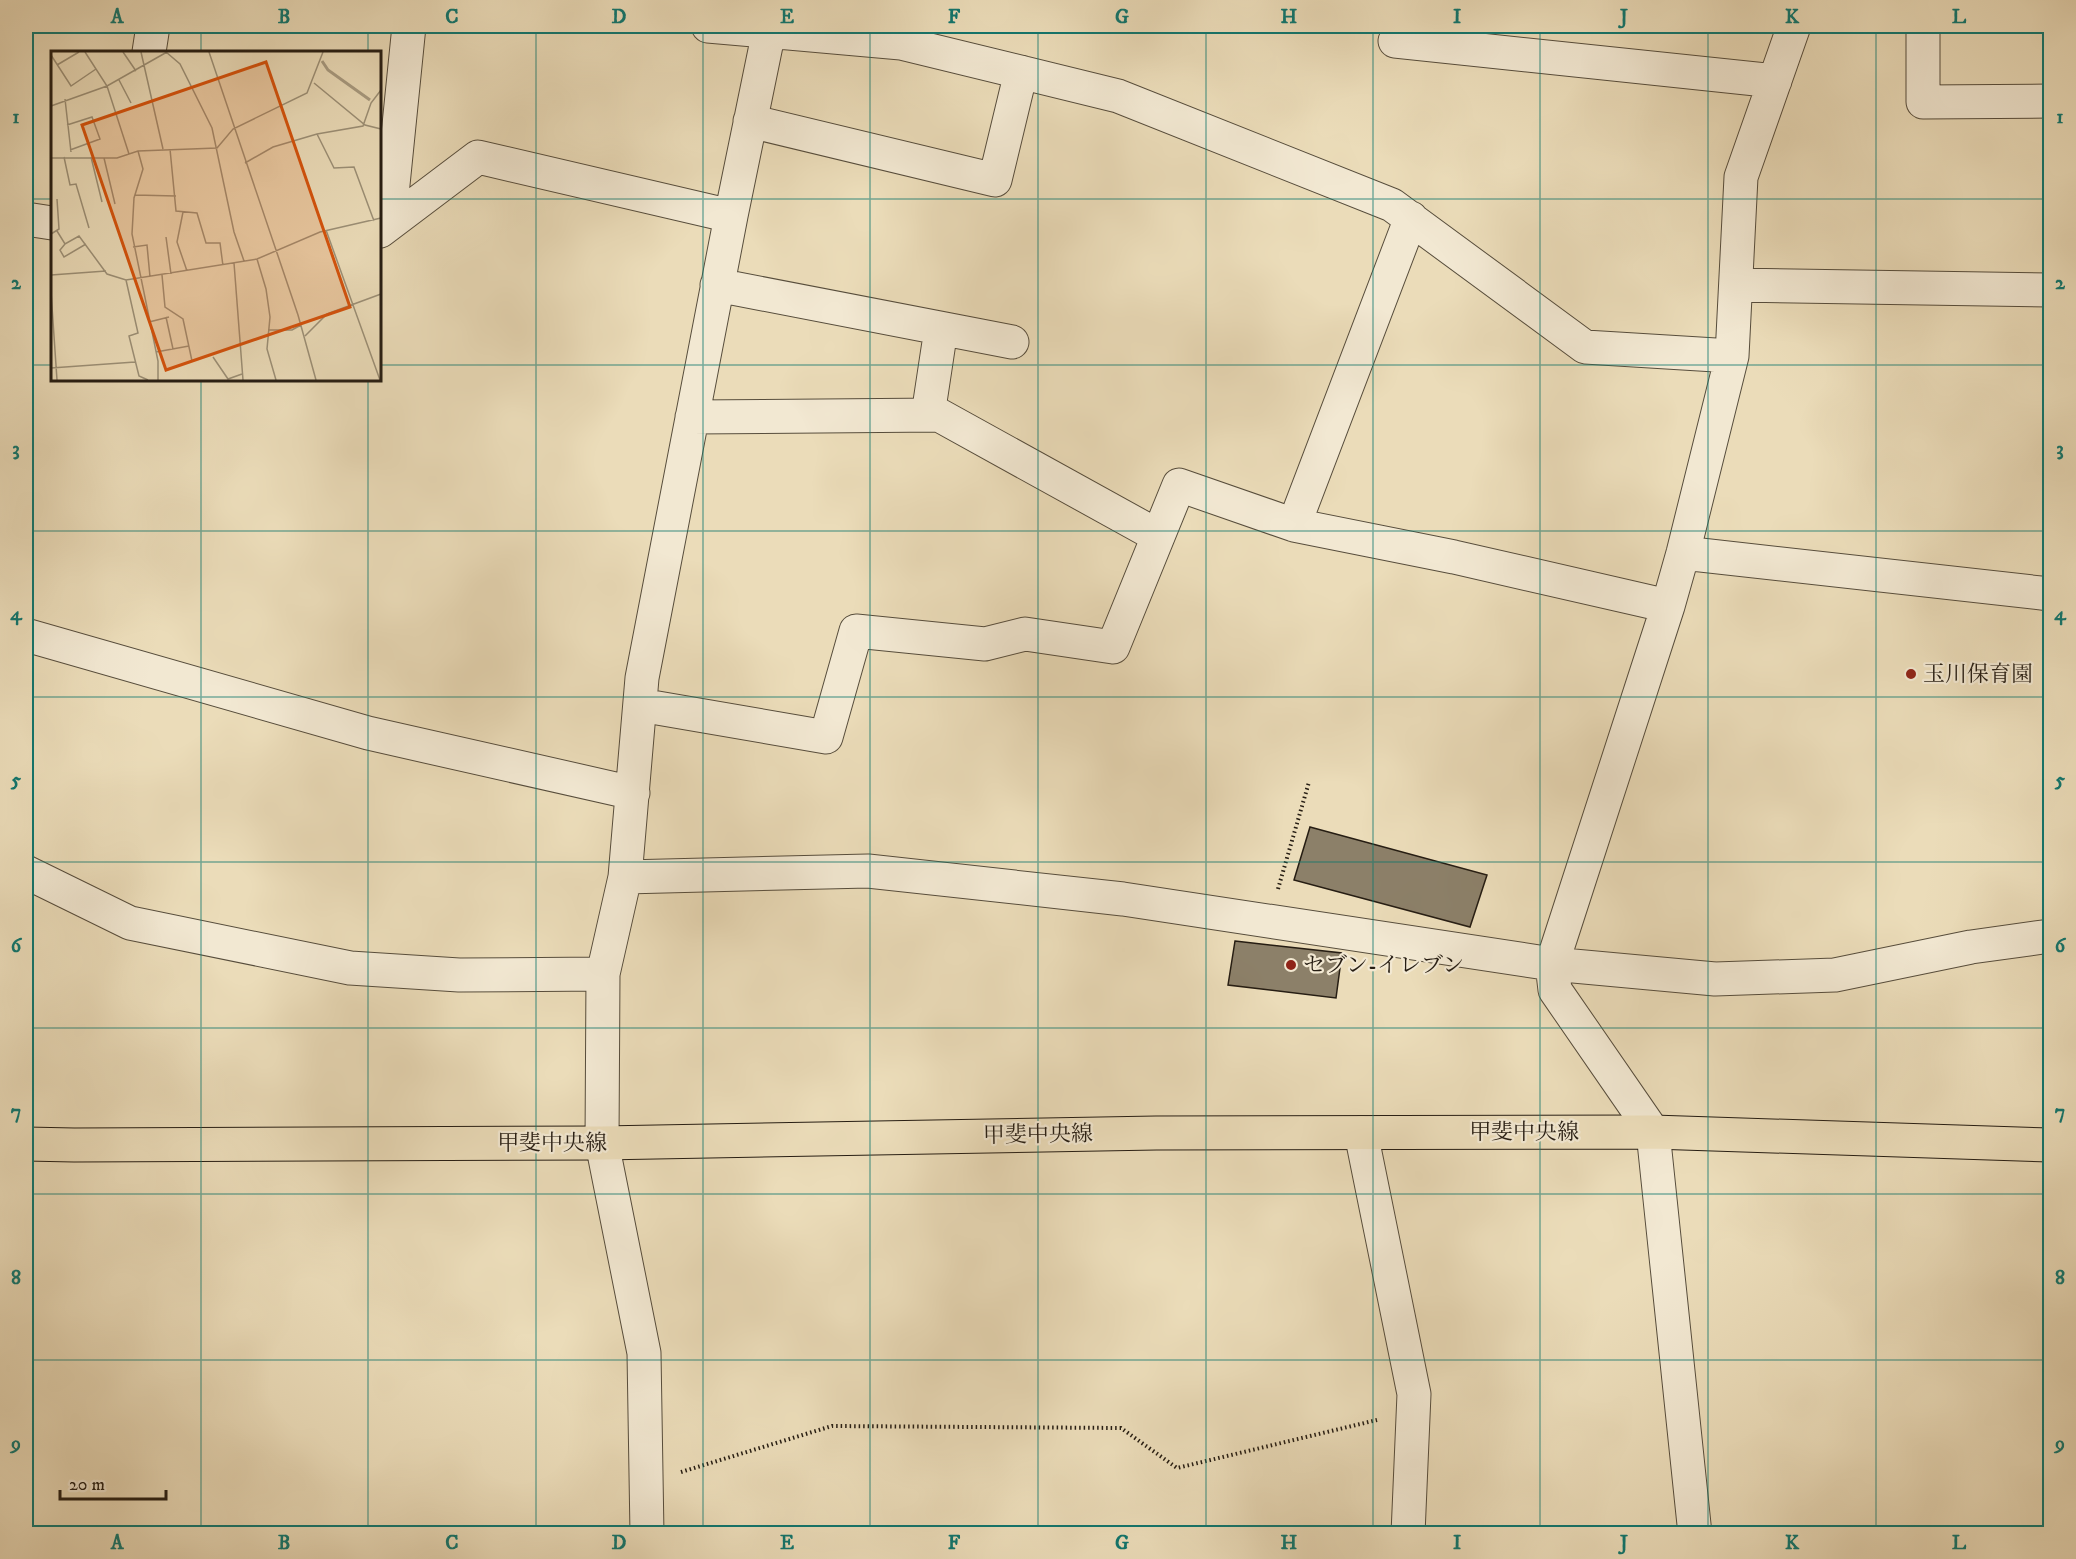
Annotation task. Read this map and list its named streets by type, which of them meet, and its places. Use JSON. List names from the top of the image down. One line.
{"streets":{"main road":["甲斐中央線"]},"places":["玉川保育園","セブン-イレブン"],"scale_bar":"20 m","grid":{"columns":["A","B","C","D","E","F","G","H","I","J","K","L"],"rows":["1","2","3","4","5","6","7","8","9"]}}
